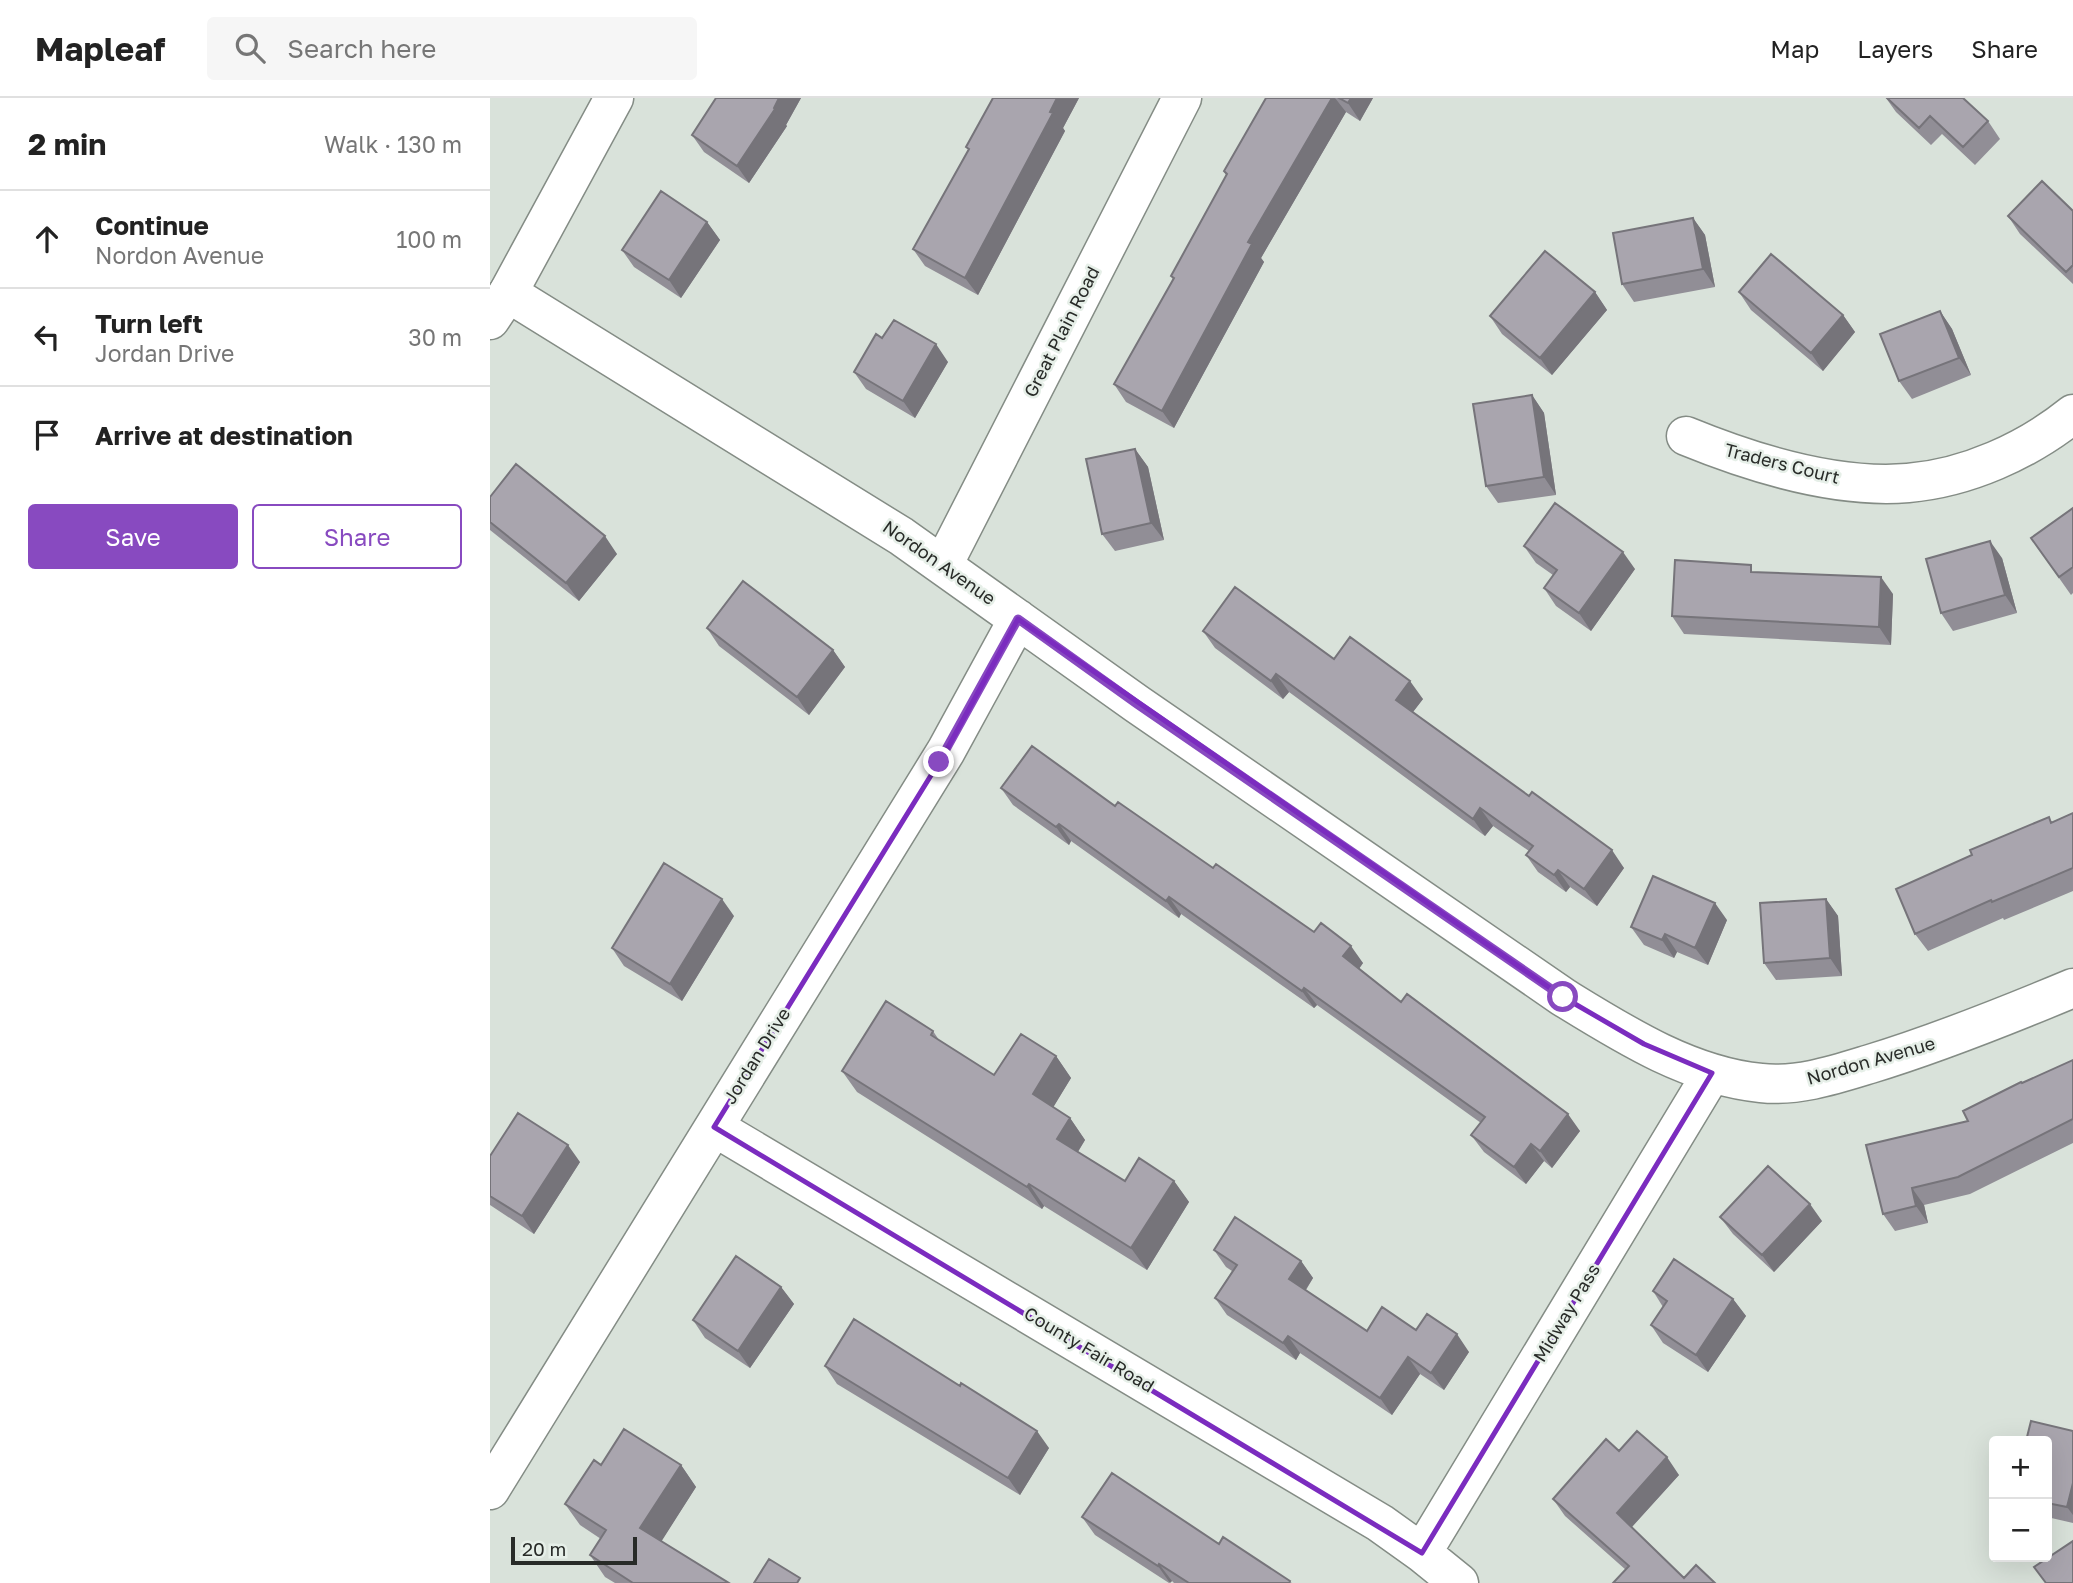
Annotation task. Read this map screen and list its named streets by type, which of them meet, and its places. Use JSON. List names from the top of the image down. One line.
{"streets":{"street":["Great Plain Road","Traders Court","Nordon Avenue","Jordan Drive","Midway Pass","County Fair Road"]},"crossings":[["Great Plain Road","Nordon Avenue"],["Nordon Avenue","Jordan Drive"],["Nordon Avenue","Midway Pass"],["Jordan Drive","County Fair Road"],["Midway Pass","County Fair Road"]],"scale_bar":"20 m","page":{"header":"Mapleaf","search":"Search here","nav":["Map","Layers","Share"],"heading":["2 min","Walk · 130 m"],"list":[["Continue","Nordon Avenue","100 m"],["Turn left","Jordan Drive","30 m"],"Arrive at destination"],"buttons":["Save","Share"],"map_buttons":["+","−"],"scale":"20 m"}}
